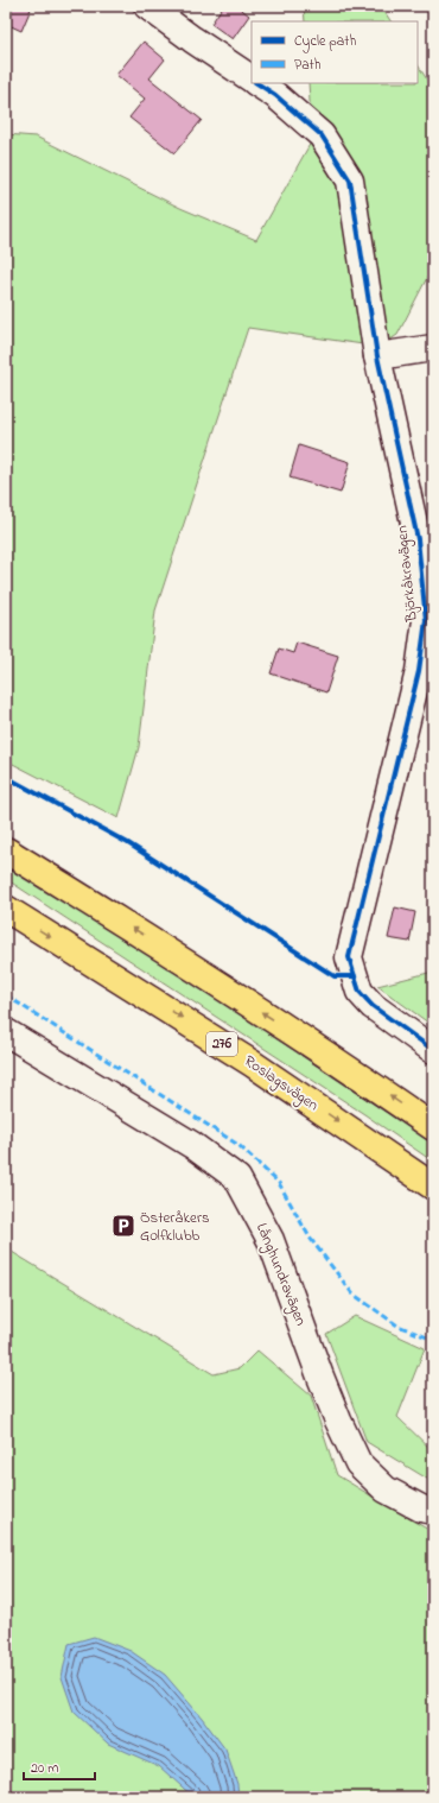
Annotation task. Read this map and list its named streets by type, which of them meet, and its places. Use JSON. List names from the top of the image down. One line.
{"streets":{"main road":["276","Roslagsvägen"],"street":["Björkåkravägen","Långhundravägen"]},"places":{"parking":["Österåkers Golfklubb"]},"legend":["Cycle path","Path"],"scale_bar":"20 m"}
